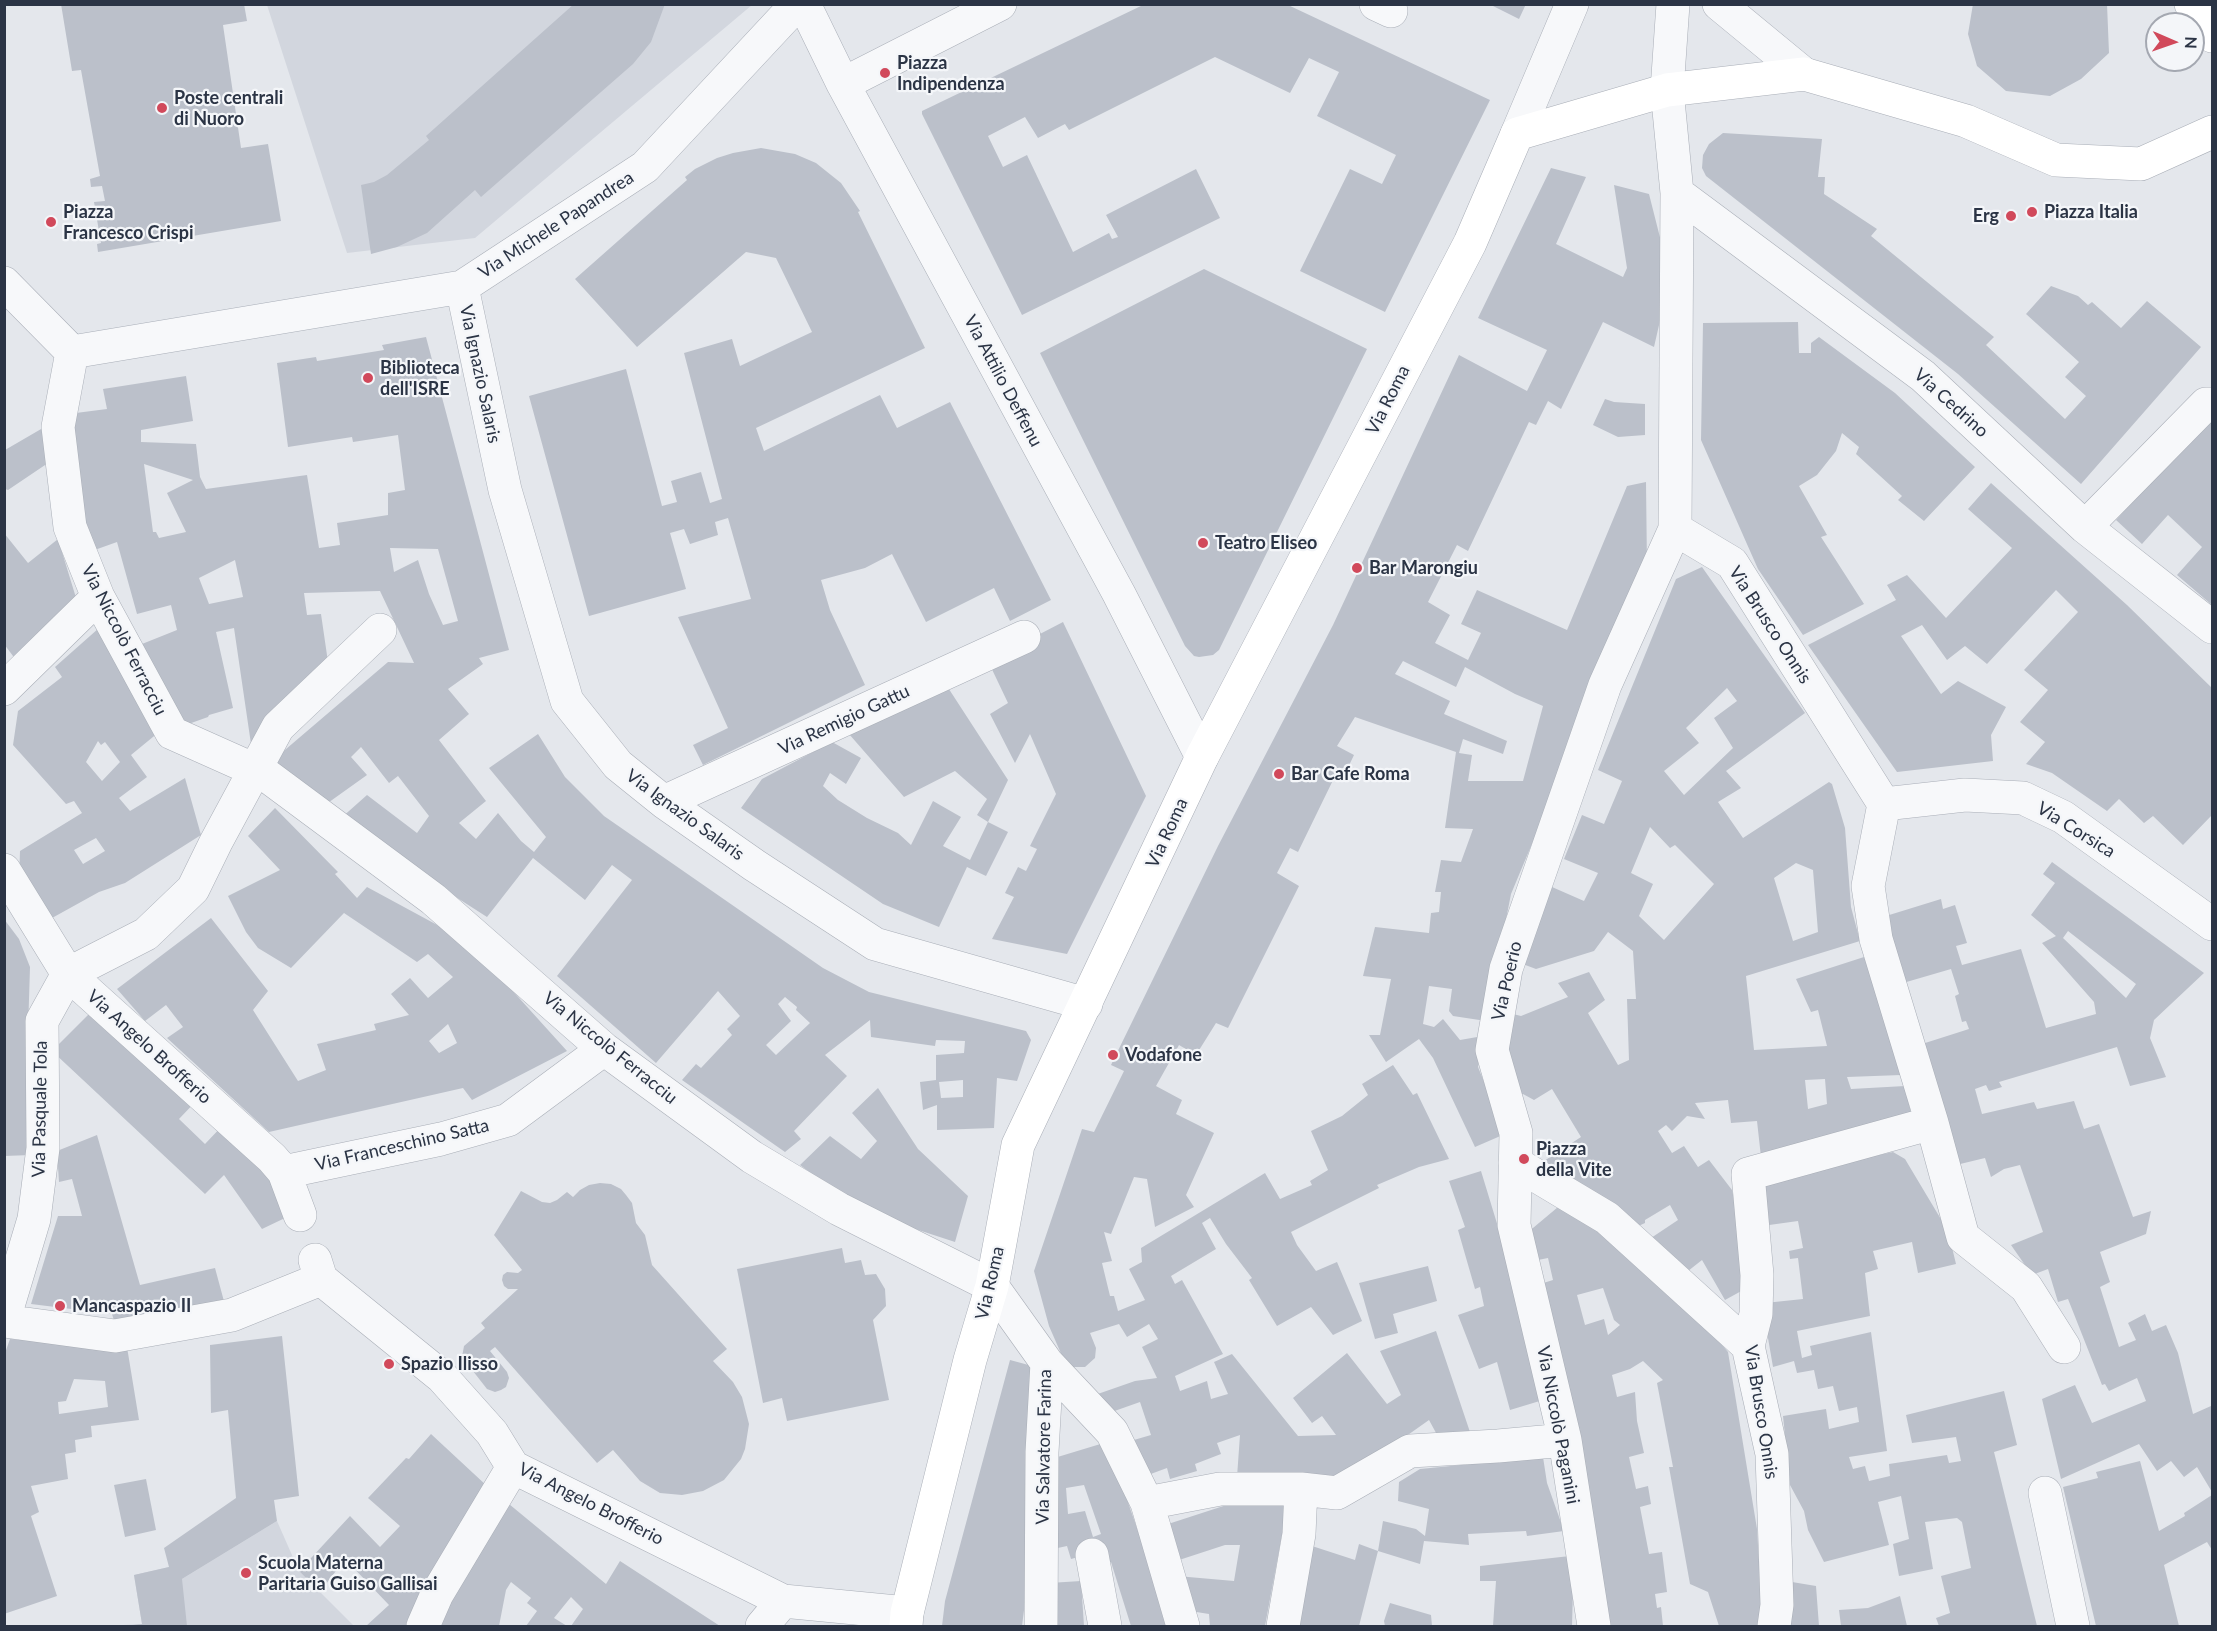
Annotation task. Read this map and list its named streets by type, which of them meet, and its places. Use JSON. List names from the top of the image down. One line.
{"streets":{"street":["Via Michele Papandrea","Via Ignazio Salaris","Via Attilio Deffenu","Via Roma","Via Cedrino","Via Brusco Onnis","Via Niccolò Ferracciu","Via Remigio Gattu","Via Corsica","Via Poerio","Via Angelo Brofferio","Via Pasquale Tola","Via Franceschino Satta","Via Niccolò Paganini","Via Salvatore Farina"]},"crossings":[["Via Michele Papandrea","Via Ignazio Salaris"],["Via Michele Papandrea","Via Niccolò Ferracciu"],["Via Ignazio Salaris","Via Roma"],["Via Ignazio Salaris","Via Remigio Gattu"],["Via Attilio Deffenu","Via Roma"],["Via Roma","Via Niccolò Ferracciu"],["Via Roma","Via Angelo Brofferio"],["Via Roma","Via Salvatore Farina"],["Via Brusco Onnis","Via Corsica"],["Via Brusco Onnis","Via Poerio"],["Via Niccolò Ferracciu","Via Franceschino Satta"],["Via Niccolò Ferracciu","Via Salvatore Farina"],["Via Poerio","Via Niccolò Paganini"],["Via Angelo Brofferio","Via Pasquale Tola"],["Via Angelo Brofferio","Via Franceschino Satta"]],"places":["Piazza Indipendenza","Poste centrali di Nuoro","Piazza Italia","Erg","Piazza Francesco Crispi","Biblioteca dell'ISRE","Teatro Eliseo","Bar Marongiu","Bar Cafe Roma","Vodafone","Piazza della Vite","Mancaspazio II","Spazio Ilisso","Scuola Materna Paritaria Guiso Gallisai"],"north":"right"}
